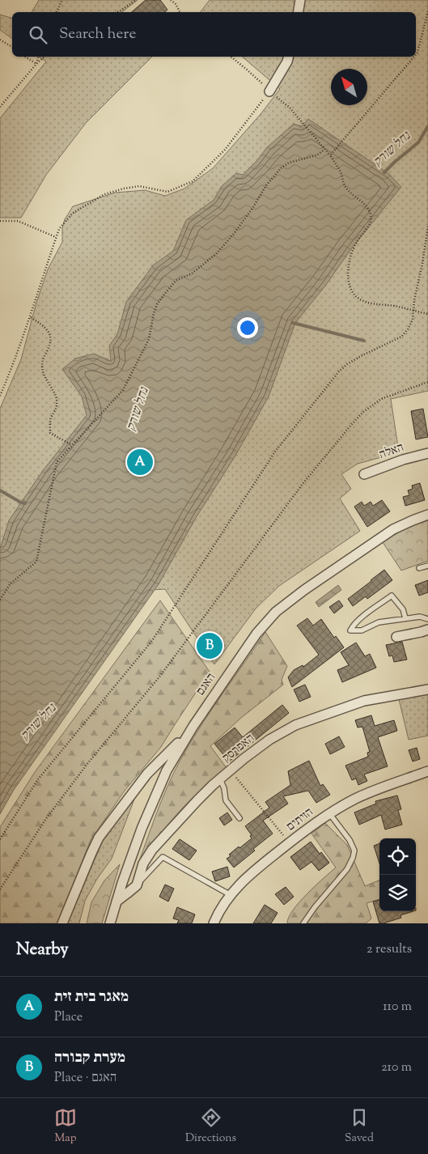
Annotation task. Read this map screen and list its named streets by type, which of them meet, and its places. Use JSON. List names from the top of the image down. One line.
{"streets":{"street":["האלה","האגם","האפרסק","הזיתים"]},"water":["נחל שורק"],"north":"top left","page":{"search":"Search here","pins":["A","B"],"heading":["Nearby","2 results"],"list":[{"mark":"A","name":"מאגר בית זית","note":"Place","value":"110 m"},{"mark":"B","name":"מערת קבורה","note":"Place · האגם","value":"210 m"}],"nav":["Map","Directions","Saved"]}}
